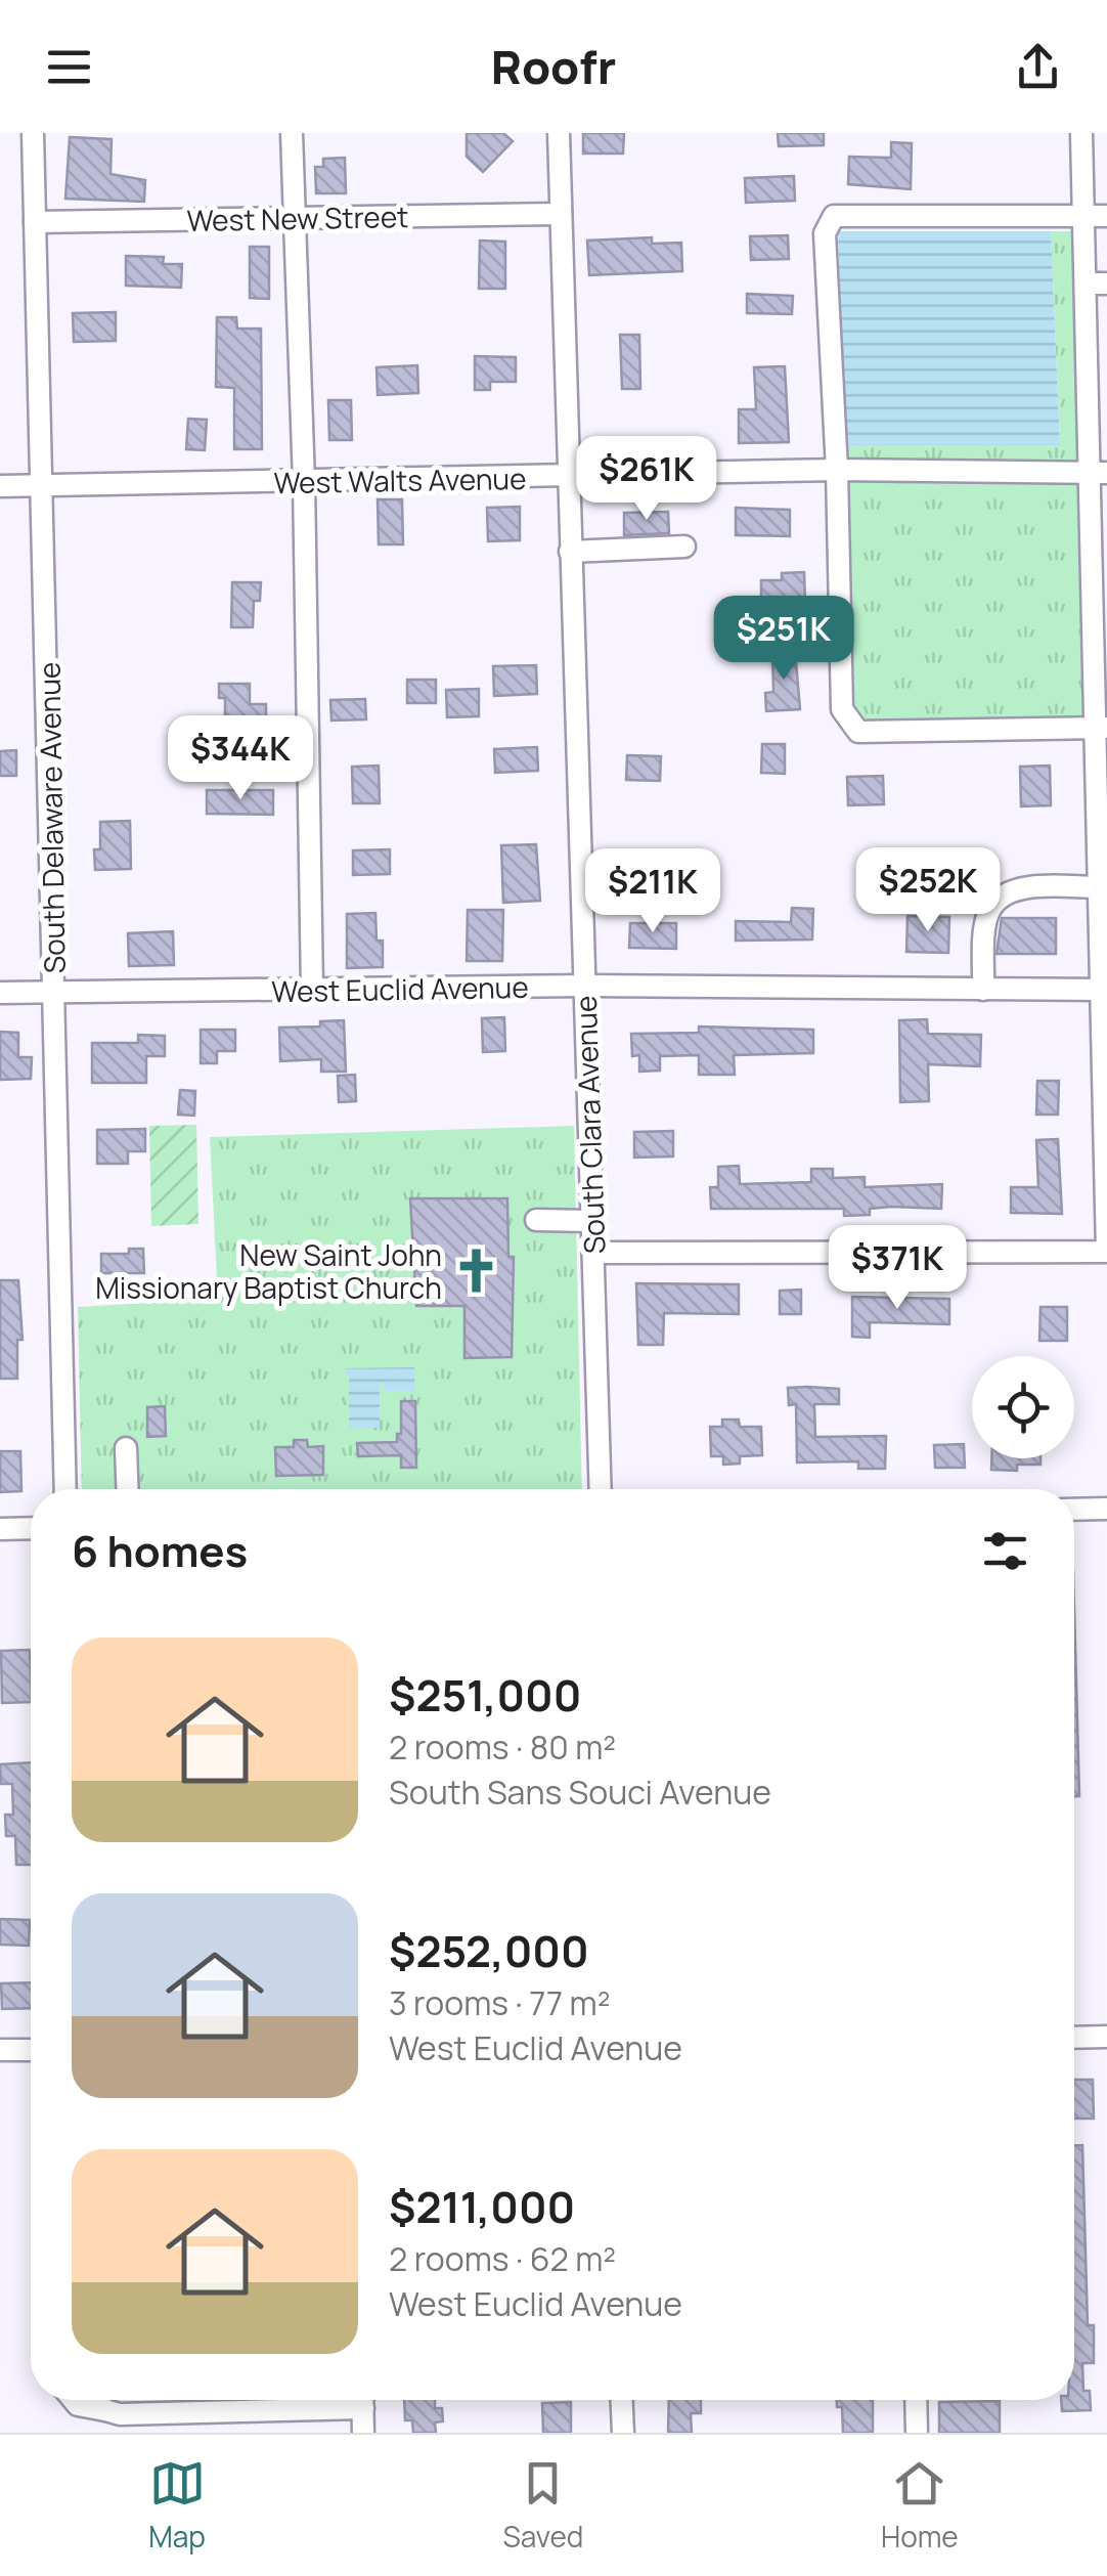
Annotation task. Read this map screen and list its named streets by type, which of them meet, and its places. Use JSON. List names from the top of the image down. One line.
{"streets":{"street":["West New Street","West Walts Avenue","South Delaware Avenue","West Euclid Avenue","South Clara Avenue"]},"crossings":[["West New Street","South Delaware Avenue"],["West New Street","South Clara Avenue"],["West Walts Avenue","South Delaware Avenue"],["West Walts Avenue","South Clara Avenue"],["South Delaware Avenue","West Euclid Avenue"],["West Euclid Avenue","South Clara Avenue"]],"places":{"church":["New Saint John Missionary Baptist Church"]},"page":{"header":"Roofr","price":["$261K","$251K","$344K","$252K","$211K","$371K"],"heading":"6 homes","list":[{"name":"$251,000","note":"2 rooms · 80 m² · South Sans Souci Avenue"},{"name":"$252,000","note":"3 rooms · 77 m² · West Euclid Avenue"},{"name":"$211,000","note":"2 rooms · 62 m² · West Euclid Avenue"}],"tabs":["Map","Saved","Home"]}}
